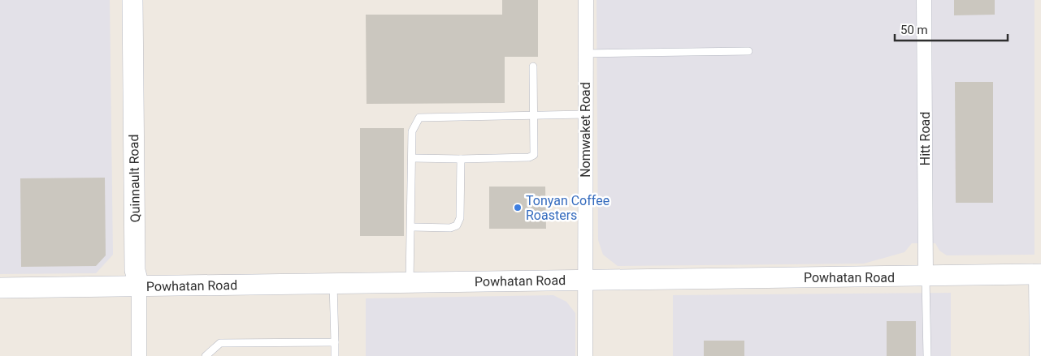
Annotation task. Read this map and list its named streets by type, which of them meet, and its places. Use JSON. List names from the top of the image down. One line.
{"streets":{"street":["Nomwaket Road","Hitt Road","Quinnault Road","Powhatan Road"]},"crossings":[["Nomwaket Road","Powhatan Road"],["Hitt Road","Powhatan Road"],["Quinnault Road","Powhatan Road"]],"places":["Tonyan Coffee Roasters"],"scale_bar":"50 m"}
